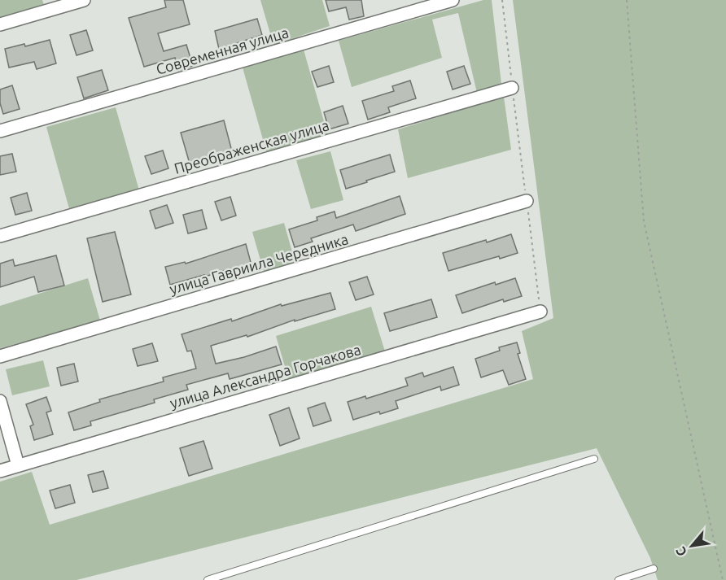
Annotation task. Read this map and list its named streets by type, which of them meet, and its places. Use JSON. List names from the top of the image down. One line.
{"streets":{"street":["Современная улица","Преображенская улица","улица Гавриила Чередника","улица Александра Горчакова"]},"north":"bottom left"}
